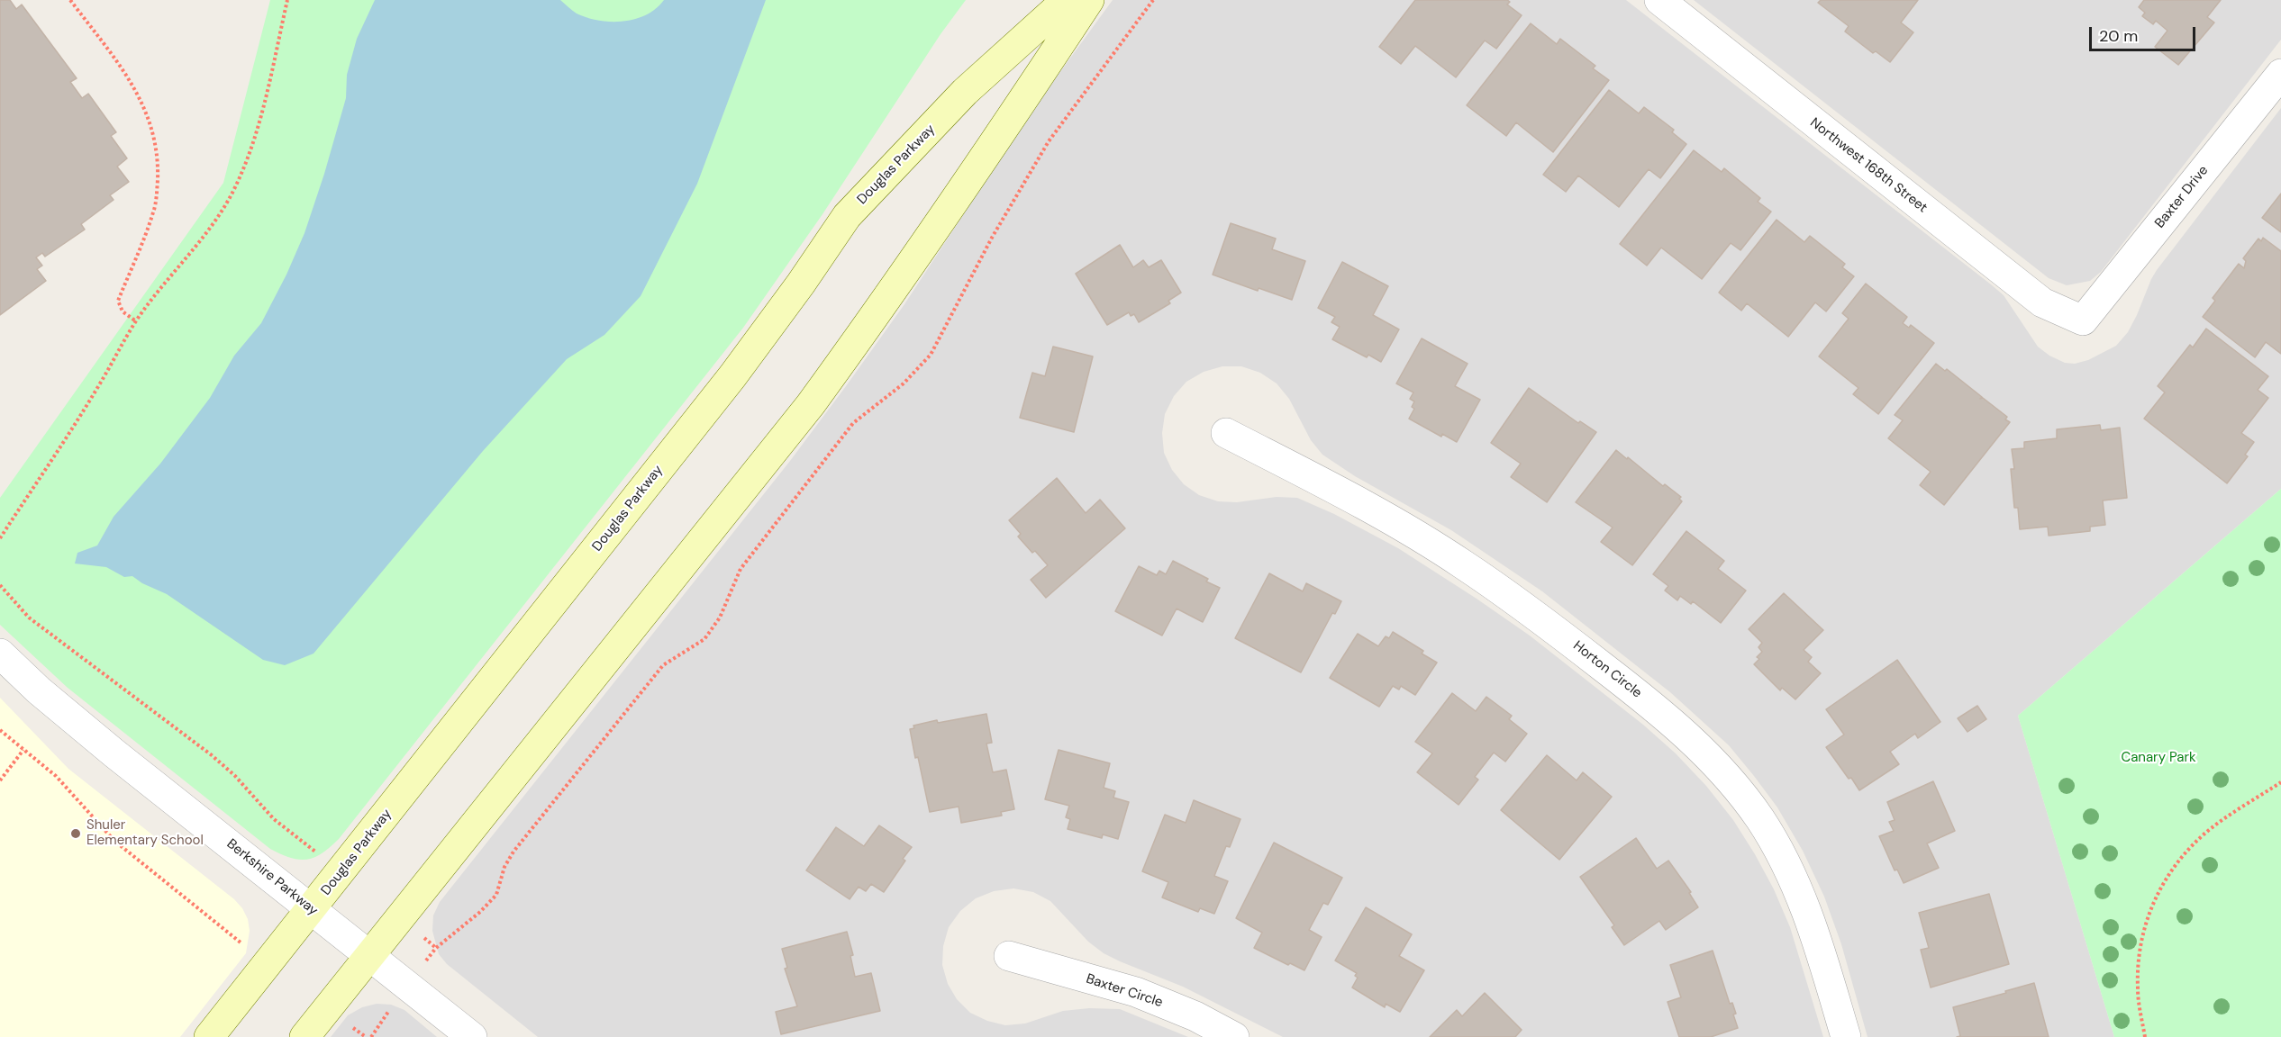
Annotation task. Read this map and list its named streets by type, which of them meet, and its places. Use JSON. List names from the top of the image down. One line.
{"streets":{"main road":["Douglas Parkway"],"street":["Northwest 168th Street","Baxter Drive","Horton Circle","Berkshire Parkway","Baxter Circle"]},"crossings":[["Douglas Parkway","Berkshire Parkway"],["Northwest 168th Street","Baxter Drive"]],"parks":["Canary Park"],"places":["Shuler Elementary School"],"scale_bar":"20 m"}
